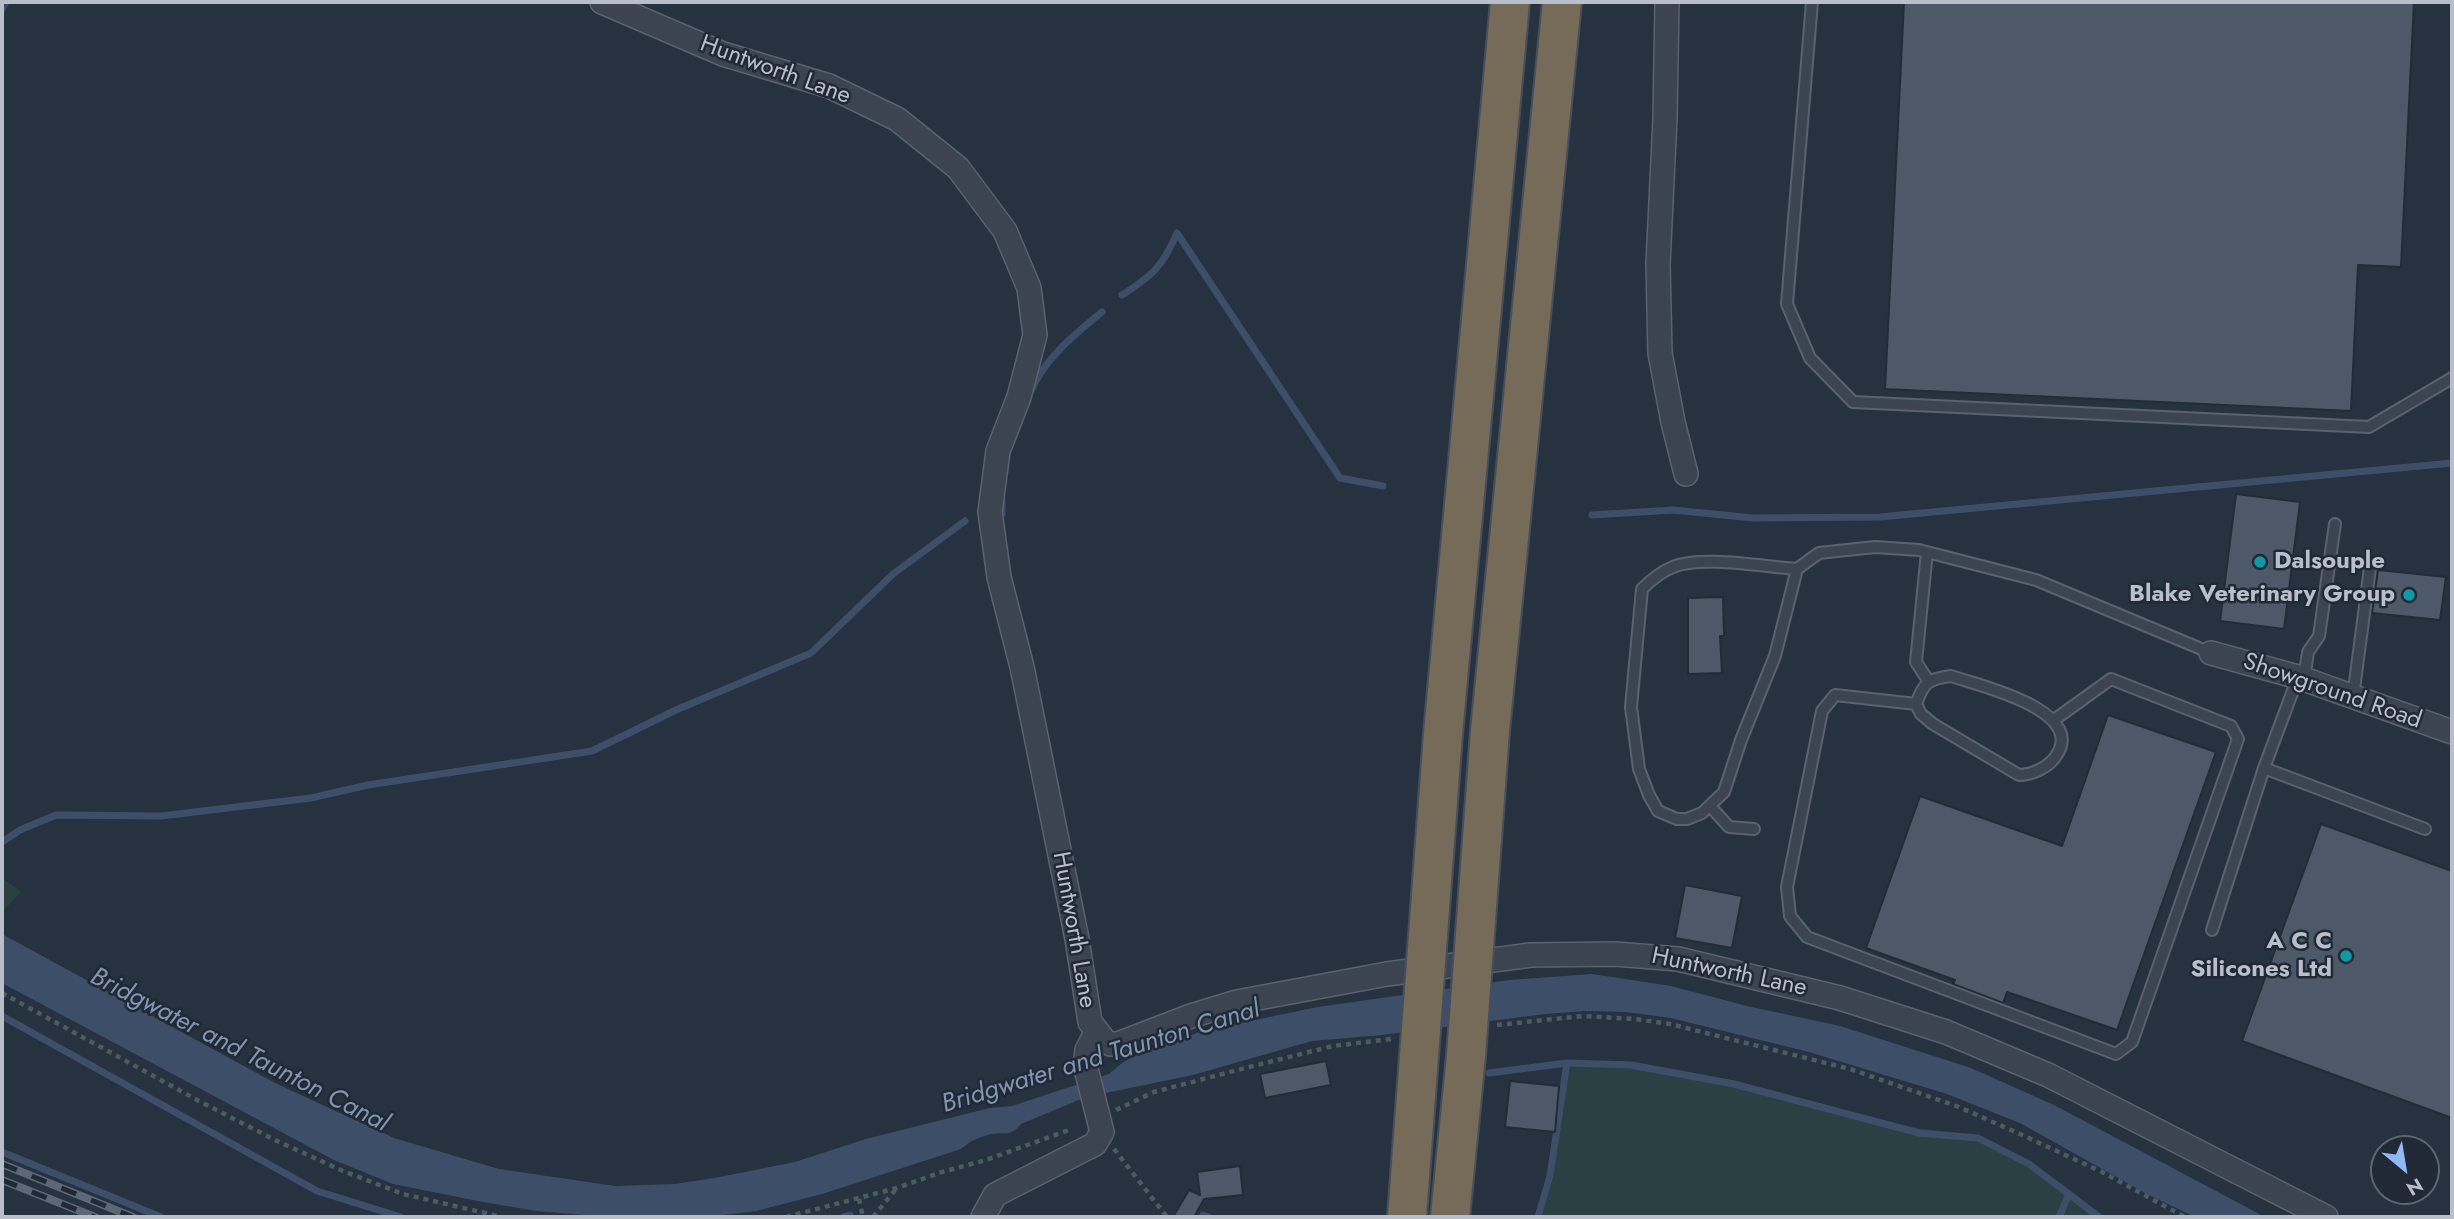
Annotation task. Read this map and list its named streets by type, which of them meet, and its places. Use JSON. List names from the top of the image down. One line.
{"streets":{"street":["Huntworth Lane","Showground Road"]},"water":["Bridgwater and Taunton Canal"],"places":["Dalsouple","Blake Veterinary Group","A C C Silicones Ltd"],"north":"bottom right"}
